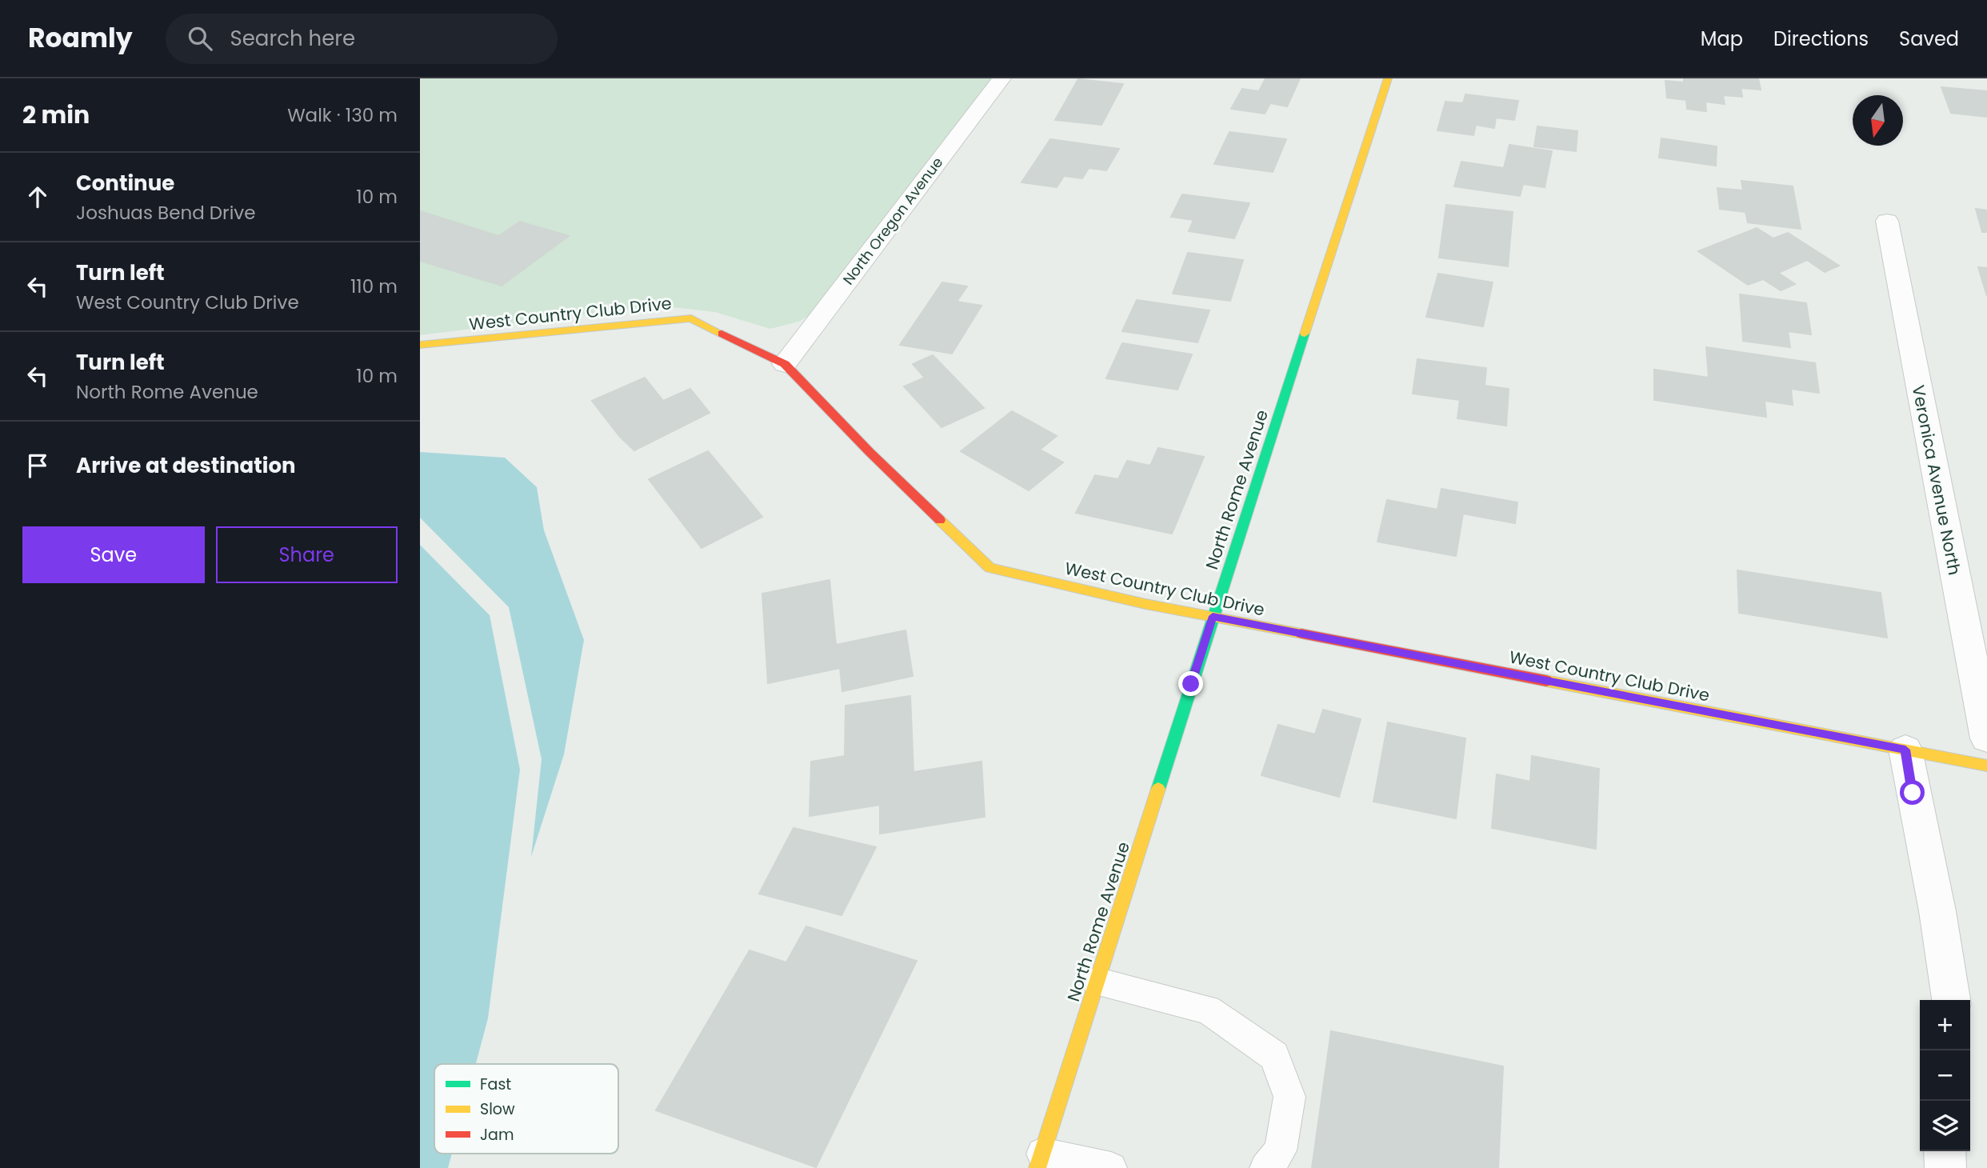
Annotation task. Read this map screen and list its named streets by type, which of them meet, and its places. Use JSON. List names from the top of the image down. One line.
{"streets":{"street":["North Oregon Avenue","West Country Club Drive","Veronica Avenue North","North Rome Avenue"]},"crossings":[["North Oregon Avenue","West Country Club Drive"],["West Country Club Drive","North Rome Avenue"]],"legend":["Fast","Slow","Jam"],"north":"bottom","page":{"header":"Roamly","search":"Search here","nav":["Map","Directions","Saved"],"heading":["2 min","Walk · 130 m"],"list":[["Continue","Joshuas Bend Drive","10 m"],["Turn left","West Country Club Drive","110 m"],["Turn left","North Rome Avenue","10 m"],"Arrive at destination"],"buttons":["Save","Share"],"map_buttons":["+","−"]}}
